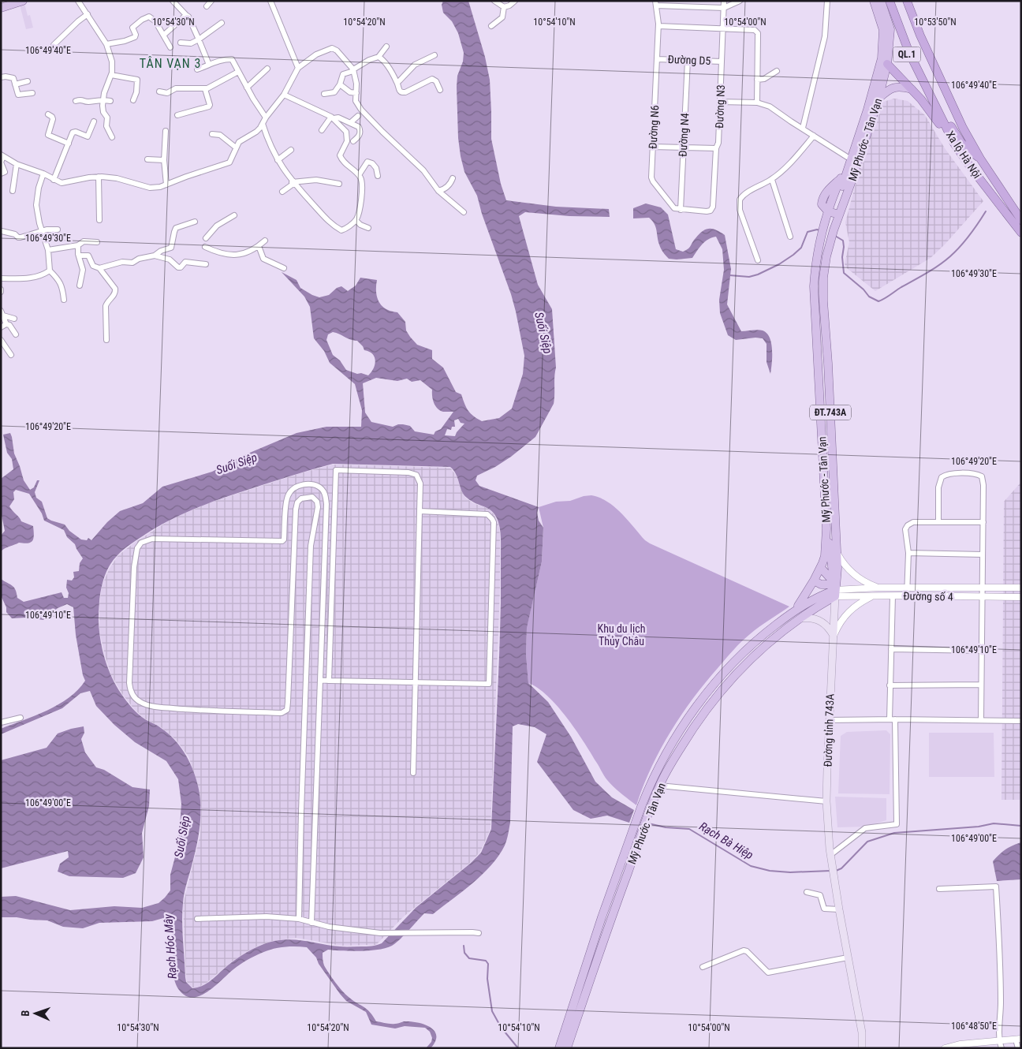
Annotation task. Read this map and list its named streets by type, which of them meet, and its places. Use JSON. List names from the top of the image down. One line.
{"streets":{"highway":["QL.1","Xa lộ Hà Nội"],"main road":["Mỹ Phước - Tân Vạn","ĐT.743A","Đường tỉnh 743A"],"street":["Đường D5","Đường N3","Đường N6","Đường N4","Đường số 4"]},"crossings":[["QL.1","Xa lộ Hà Nội"],["QL.1","ĐT.743A"],["Đường D5","Đường N3"],["Đường D5","Đường N6"],["Đường D5","Đường N4"],["Đường N3","Đường N6"],["Đường N3","Đường N4"],["Đường N6","Đường N4"],["Mỹ Phước - Tân Vạn","ĐT.743A"],["Mỹ Phước - Tân Vạn","Đường số 4"],["Mỹ Phước - Tân Vạn","Đường tỉnh 743A"],["ĐT.743A","Đường tỉnh 743A"],["Đường số 4","Đường tỉnh 743A"]],"districts":["TÂN VẠN 3"],"water":["Suối Siệp","Rạch Bà Hiệp","Rạch Hóc Mây"],"parks":["Khu du lịch Thủy Châu"],"north":"left","coordinates":["10°54'30\"N","10°54'20\"N","10°54'10\"N","10°54'00\"N","10°53'50\"N","106°49'40\"E","106°49'30\"E","106°49'20\"E","106°49'10\"E","106°49'00\"E","106°48'50\"E"]}
